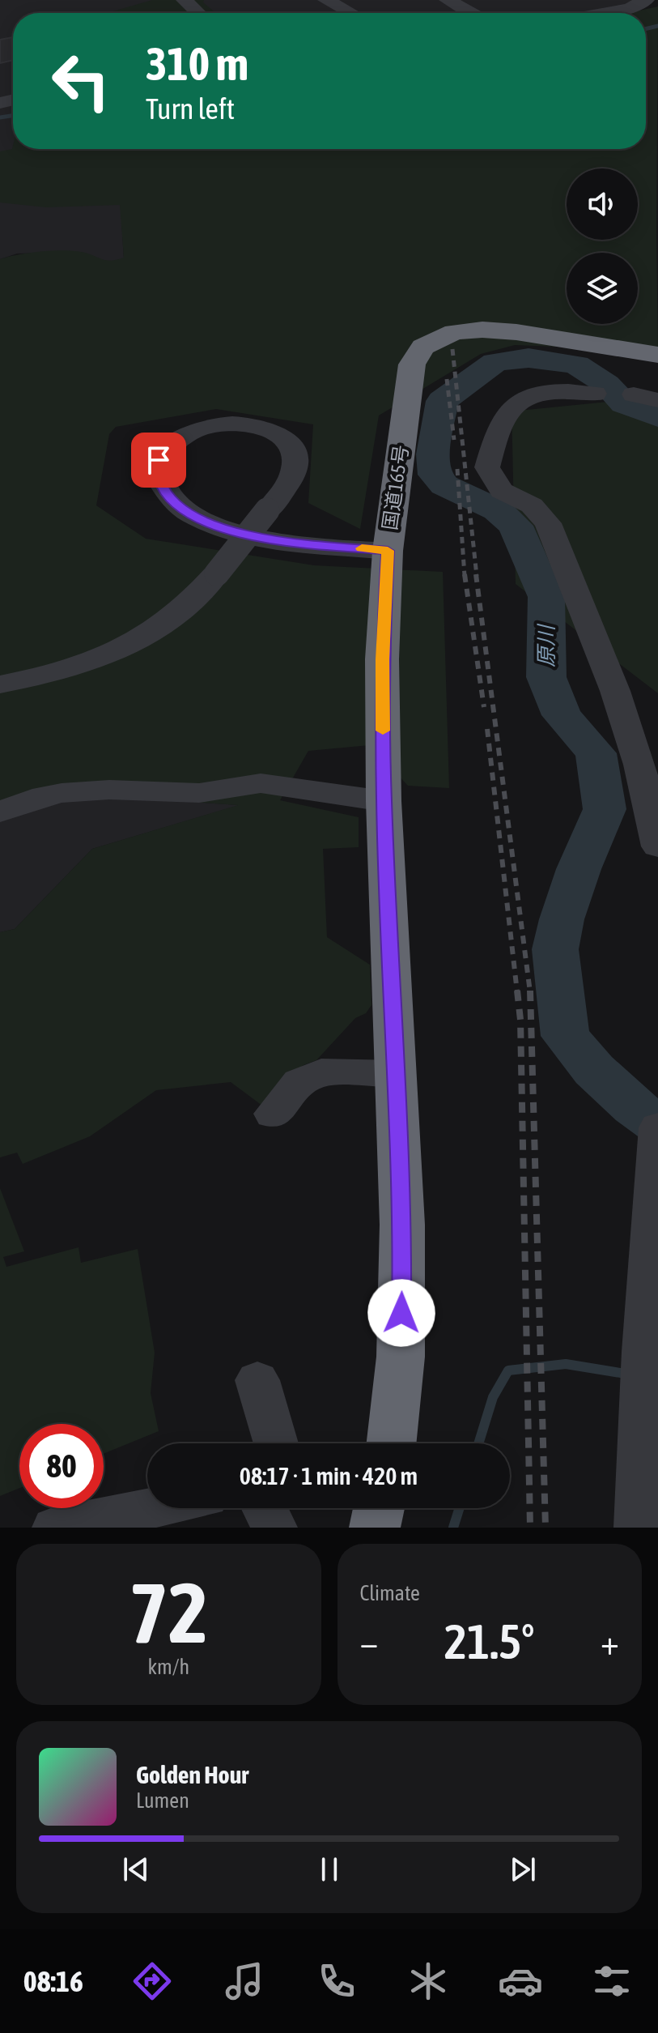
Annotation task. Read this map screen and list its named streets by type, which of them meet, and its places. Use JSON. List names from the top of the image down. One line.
{"streets":{"highway":["国道165号"]},"water":["原川"],"page":{"turn":["310 m","Turn left"],"limit":"80","trip":"08:17 · 1 min · 420 m","tile":[["72","km/h"],"Climate"],"heat":["−","21.5°","+"],"song":["Golden Hour","Lumen"],"tabs":"08:16"}}
